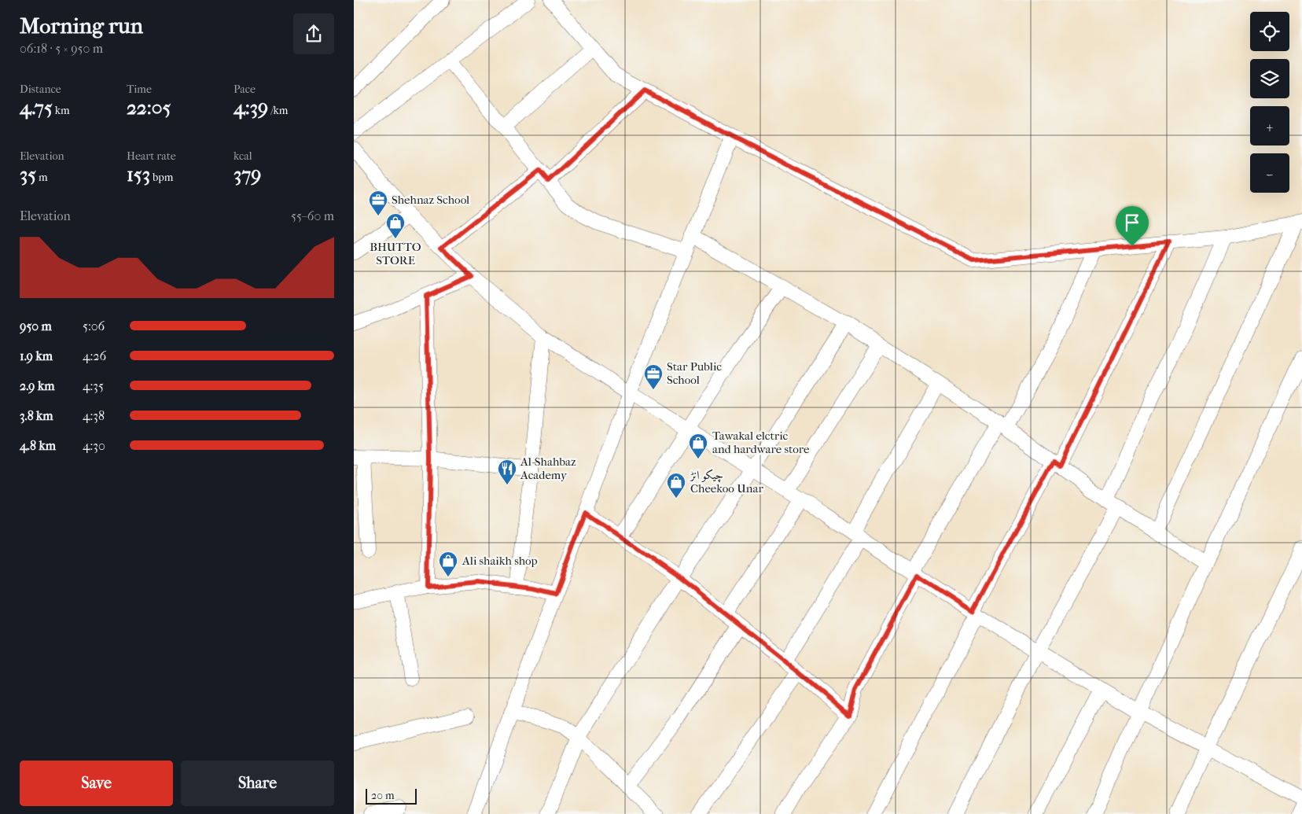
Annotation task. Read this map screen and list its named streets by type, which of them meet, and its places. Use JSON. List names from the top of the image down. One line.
{"places":{"office":["Shehnaz School","Star Public School"],"shop":["BHUTTO STORE","Tawakal elctric and hardware store","چیکو انڑ Cheekoo Unar","Ali shaikh shop"],"restaurant":["Al-Shahbaz Academy"]},"scale_bar":"20 m","page":{"heading":["Morning run","06:18 · 5 × 950 m"],"map_buttons":["+","−"],"stats":[["Distance","4.75 km"],["Time","22:05"],["Pace","4:39 /km"],["Elevation","35 m"],["Heart rate","153 bpm"],["kcal","379"]],"chart":["Elevation","55–60 m"],"list":[{"name":"950 m","note":"5:06"},{"name":"1.9 km","note":"4:26"},{"name":"2.9 km","note":"4:35"},{"name":"3.8 km","note":"4:38"},{"name":"4.8 km","note":"4:30"}],"buttons":["Save","Share"],"scale":"20 m"}}
